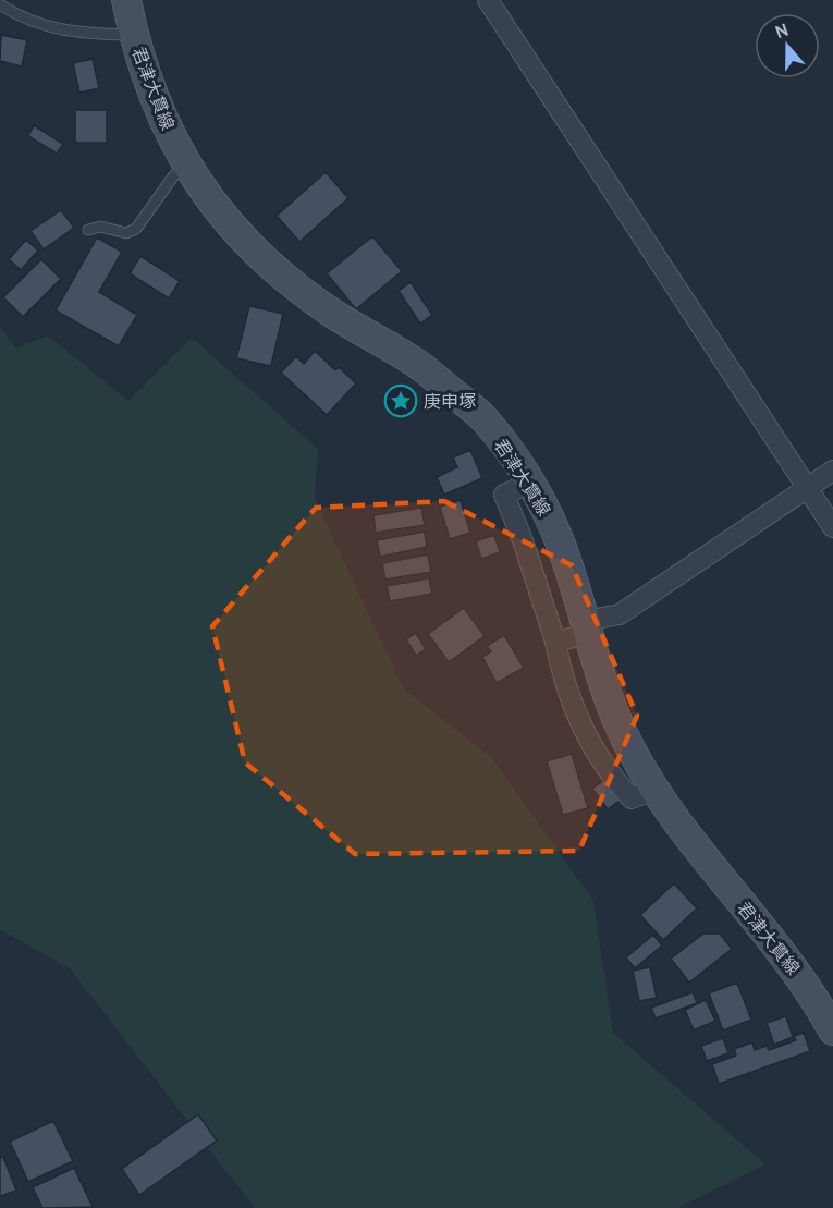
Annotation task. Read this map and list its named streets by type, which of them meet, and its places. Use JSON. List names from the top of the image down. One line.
{"streets":{"main road":["君津大貫線"]},"places":{"place":["庚申塚"]},"north":"top"}
